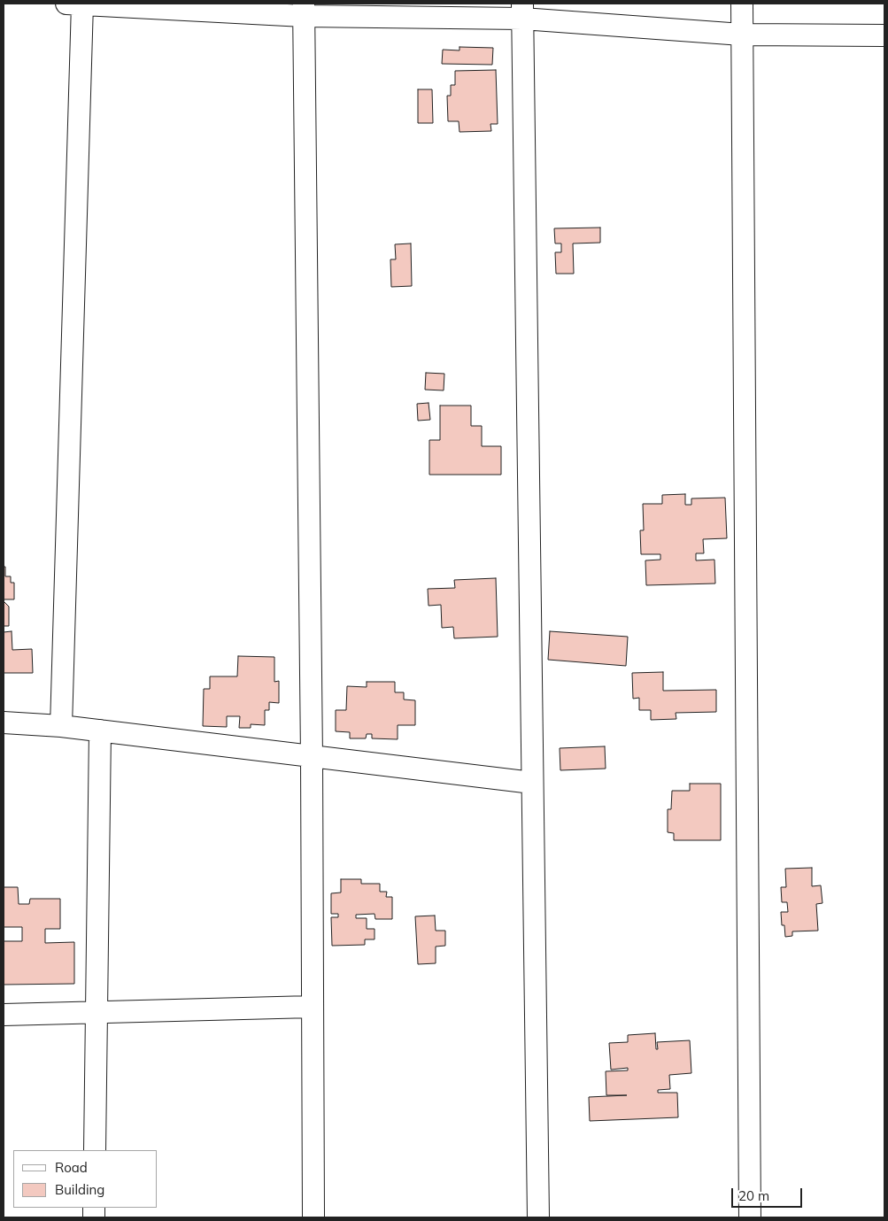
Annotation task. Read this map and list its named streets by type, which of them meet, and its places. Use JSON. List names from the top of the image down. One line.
{"legend":["Road","Building"],"scale_bar":"20 m"}
